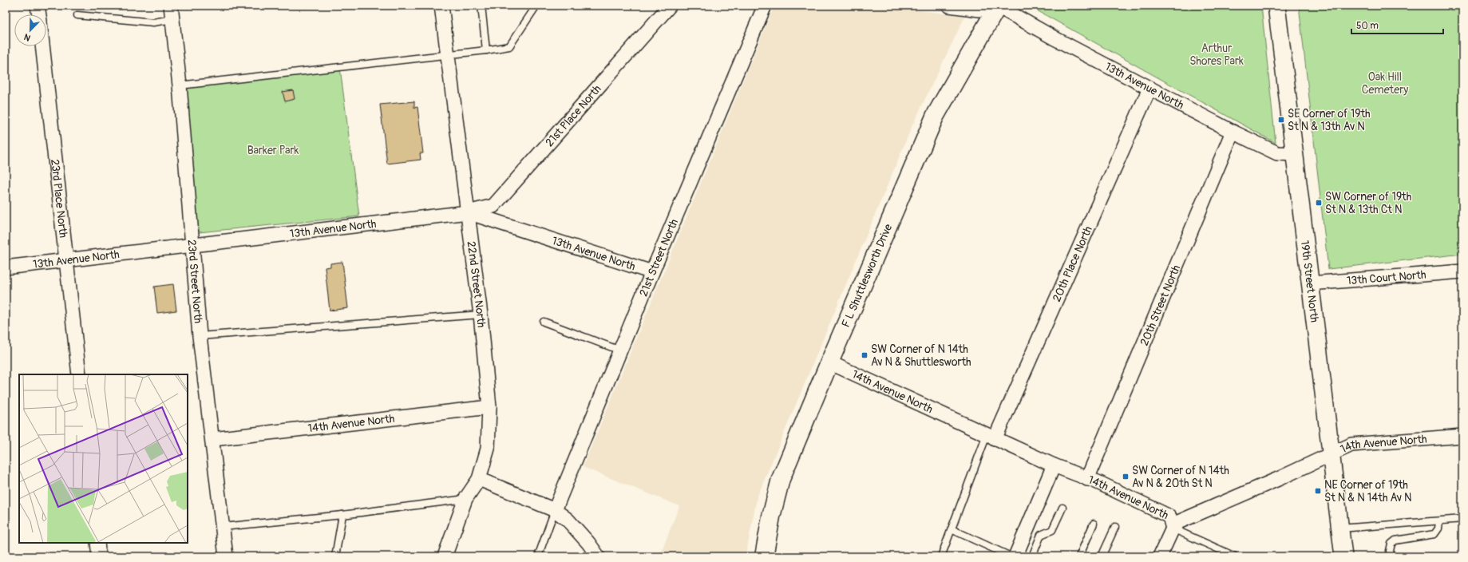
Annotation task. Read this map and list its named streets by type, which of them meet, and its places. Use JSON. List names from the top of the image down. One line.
{"streets":{"main road":["F L Shuttlesworth Drive"],"street":["13th Avenue North","21st Place North","23rd Place North","21st Street North","20th Place North","13th Court North","23rd Street North","19th Street North","22nd Street North","20th Street North","14th Avenue North"]},"crossings":[["13th Avenue North","21st Place North"],["13th Avenue North","23rd Place North"],["13th Avenue North","21st Street North"],["13th Avenue North","20th Place North"],["13th Avenue North","F L Shuttlesworth Drive"],["13th Avenue North","23rd Street North"],["13th Avenue North","19th Street North"],["13th Avenue North","22nd Street North"],["13th Avenue North","20th Street North"],["21st Place North","22nd Street North"],["20th Place North","14th Avenue North"],["F L Shuttlesworth Drive","14th Avenue North"],["13th Court North","19th Street North"],["23rd Street North","14th Avenue North"],["19th Street North","14th Avenue North"],["22nd Street North","14th Avenue North"],["20th Street North","14th Avenue North"]],"parks":["Arthur Shores Park","Oak Hill Cemetery","Barker Park"],"places":{"transit":["SE Corner of 19th St N & 13th Av N","SW Corner of 19th St N & 13th Ct N","SW Corner of N 14th Av N & Shuttlesworth","SW Corner of N 14th Av N & 20th St N","NE Corner of 19th St N & N 14th Av N"]},"scale_bar":"50 m","north":"bottom left"}
